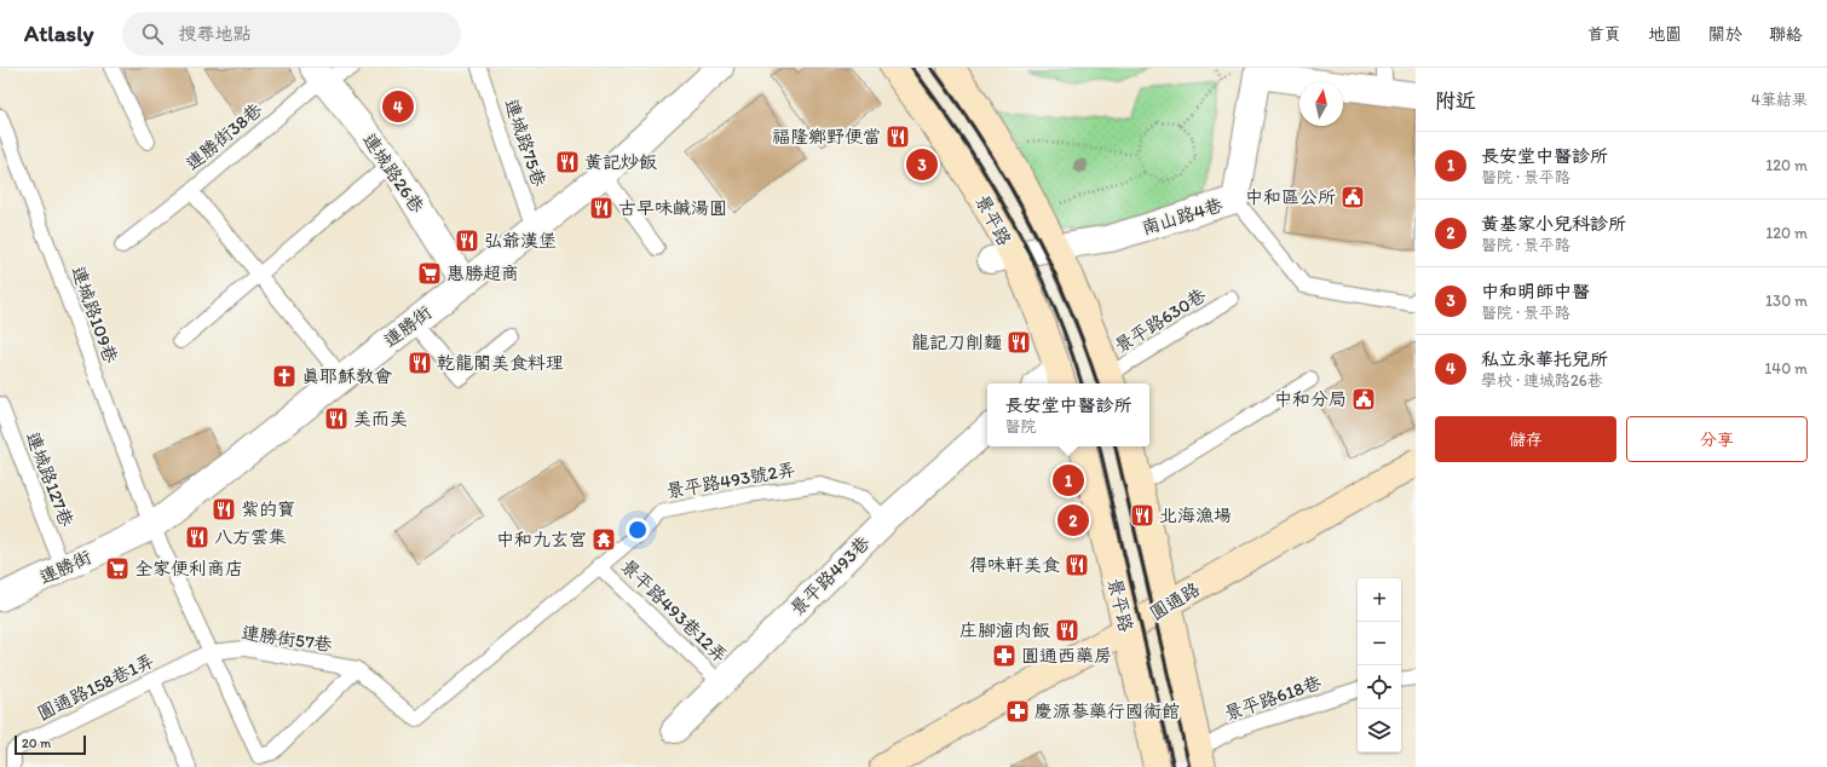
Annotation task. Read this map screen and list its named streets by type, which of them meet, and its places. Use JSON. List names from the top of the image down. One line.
{"streets":{"main road":["景平路","圓通路"],"street":["連城路26巷","南山路4巷","連勝街","景平路493巷"],"lane":["連勝街38巷","連城路75巷","連城路109巷","景平路630巷","連城路127巷","景平路493號2弄","景平路493巷12弄","連勝街57巷","圓通路158巷1弄","景平路618巷"]},"crossings":[["連勝街38巷","連城路26巷"],["連勝街38巷","連勝街"],["連城路75巷","連勝街"],["連城路26巷","連勝街"],["南山路4巷","景平路"],["景平路","圓通路"],["連城路109巷","連勝街"],["連勝街","連城路127巷"],["景平路493號2弄","景平路493巷"],["景平路493號2弄","景平路493巷12弄"],["景平路493號2弄","連勝街57巷"],["景平路493巷","景平路493巷12弄"],["連勝街57巷","圓通路158巷1弄"]],"places":{"restaurant":["福隆鄉野便當","黃記炒飯","古早味鹹湯圓","弘爺漢堡","龍記刀削麵","乾龍閣美食料理","美而美","紫的寶","北海漁場","八方雲集","得味軒美食","庄腳滷肉飯"],"public building":["中和區公所","中和分局"],"supermarket":["惠勝超商","全家便利商店"],"church":["真耶穌教會"],"temple":["中和九玄宮"],"pharmacy":["圓通西藥房","慶源蔘藥行國術館"]},"scale_bar":"20 m","north":"top","page":{"header":"Atlasly","search":"搜尋地點","nav":["首頁","地圖","關於","聯絡"],"heading":["附近","4筆結果"],"pins":["4","3","1","2"],"list":[{"mark":"1","name":"長安堂中醫診所","note":"醫院 · 景平路","value":"120 m"},{"mark":"2","name":"黃基家小兒科診所","note":"醫院 · 景平路","value":"120 m"},{"mark":"3","name":"中和明師中醫","note":"醫院 · 景平路","value":"130 m"},{"mark":"4","name":"私立永華托兒所","note":"學校 · 連城路26巷","value":"140 m"}],"popup":["長安堂中醫診所","醫院"],"buttons":["儲存","分享"],"map_buttons":["+","−"],"scale":"20 m"}}
